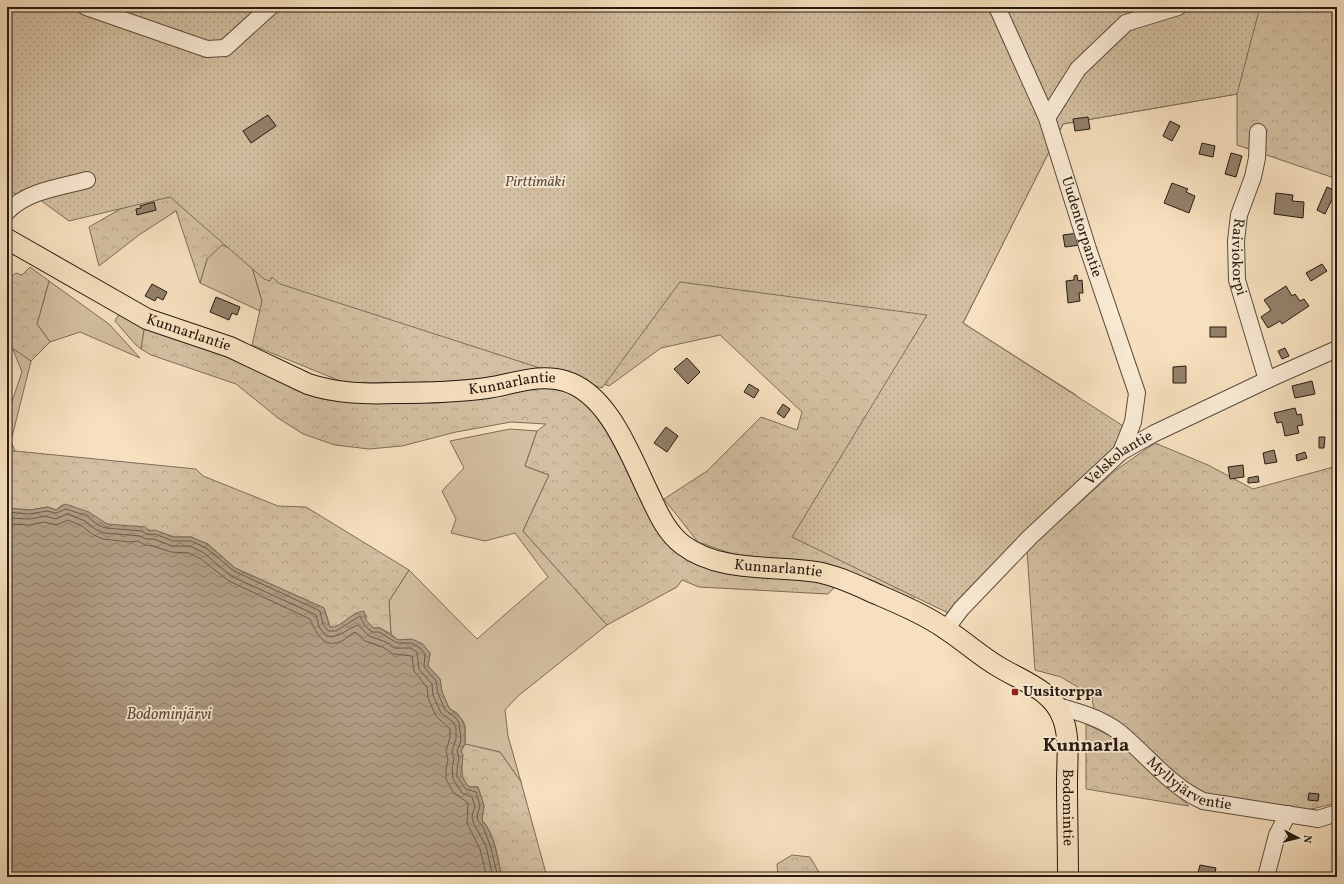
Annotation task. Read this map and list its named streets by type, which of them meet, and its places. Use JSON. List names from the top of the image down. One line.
{"streets":{"main road":["Kunnarlantie","Bodomintie"],"street":["Uudentorpantie","Raiviokorpi","Velskolantie","Myllyjärventie"]},"crossings":[["Uudentorpantie","Velskolantie"],["Raiviokorpi","Velskolantie"],["Kunnarlantie","Velskolantie"],["Kunnarlantie","Bodomintie"],["Velskolantie","Bodomintie"],["Myllyjärventie","Bodomintie"]],"districts":["Kunnarla"],"water":["Bodominjärvi"],"parks":["Pirttimäki"],"places":{"transit":["Uusitorppa"]},"north":"right"}
